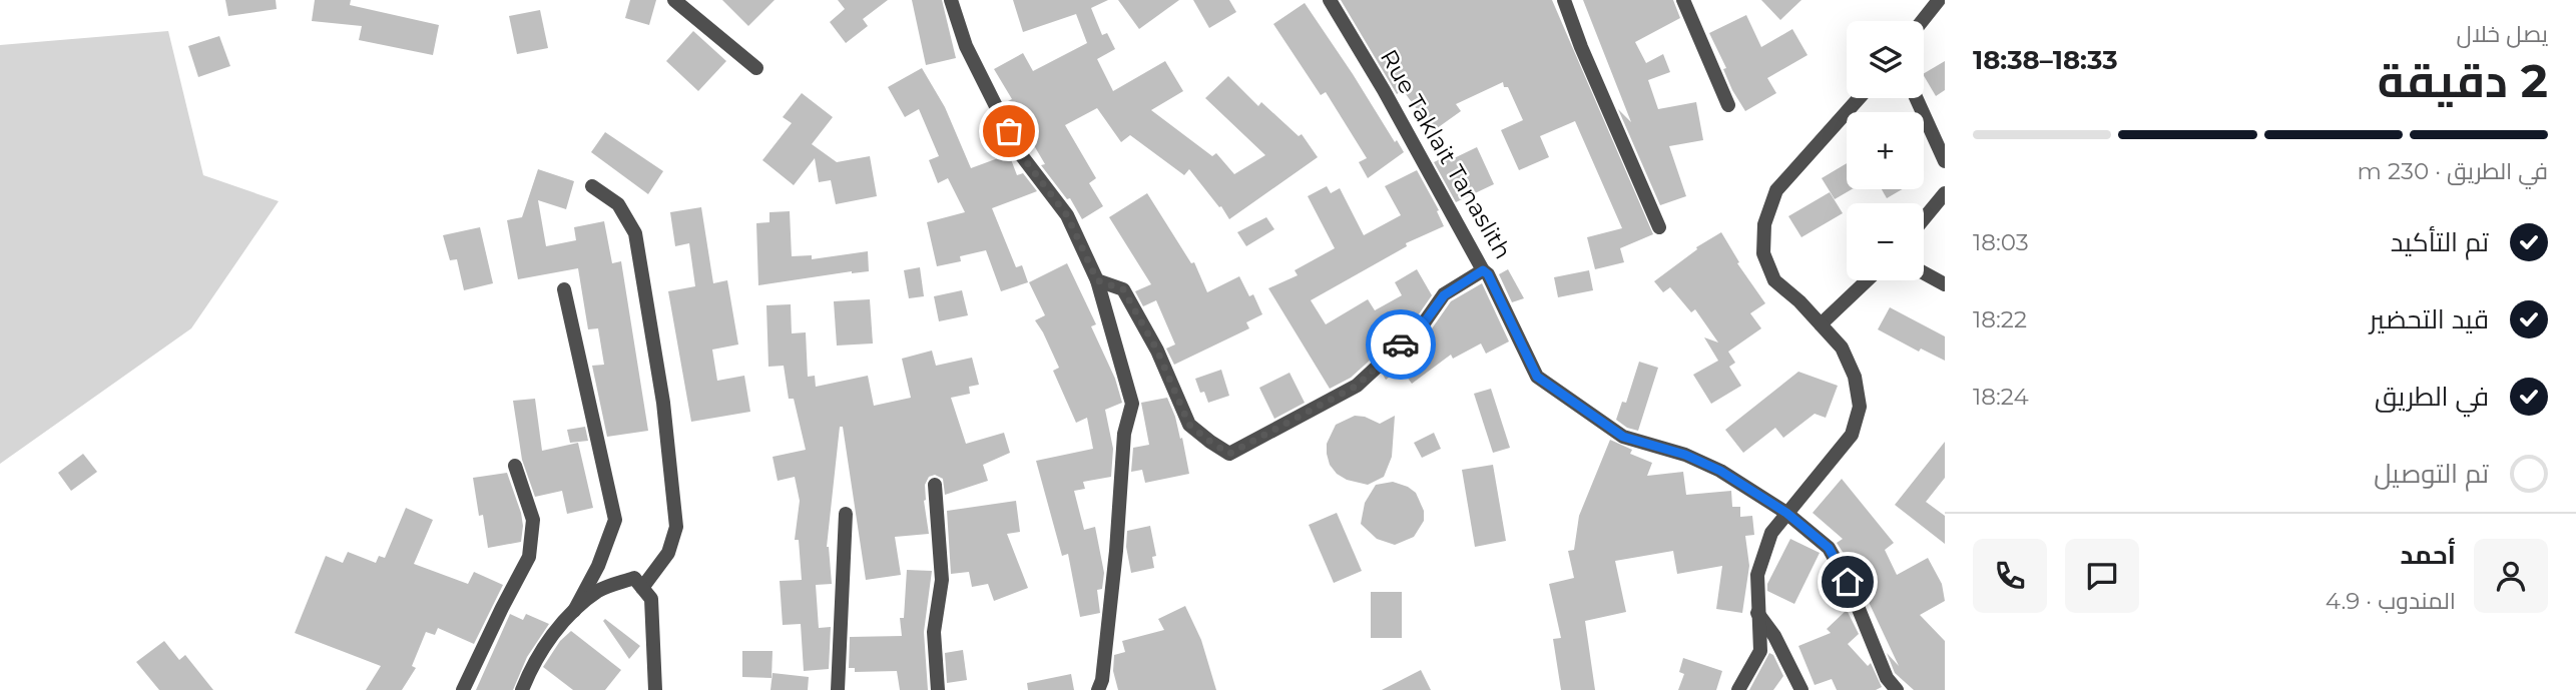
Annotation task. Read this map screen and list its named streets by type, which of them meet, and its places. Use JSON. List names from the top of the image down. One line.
{"streets":{"street":["Rue Taklait Tanaslith"]},"page":{"heading":["2 دقيقة","يصل خلال","18:33–18:38"],"panel":["أحمد","المندوب · 4.9"],"map_buttons":["+","−"],"bar":"في الطريق · 230 m","list":[["تم التأكيد","18:03"],["قيد التحضير","18:22"],["في الطريق","18:24"],"تم التوصيل"]}}
